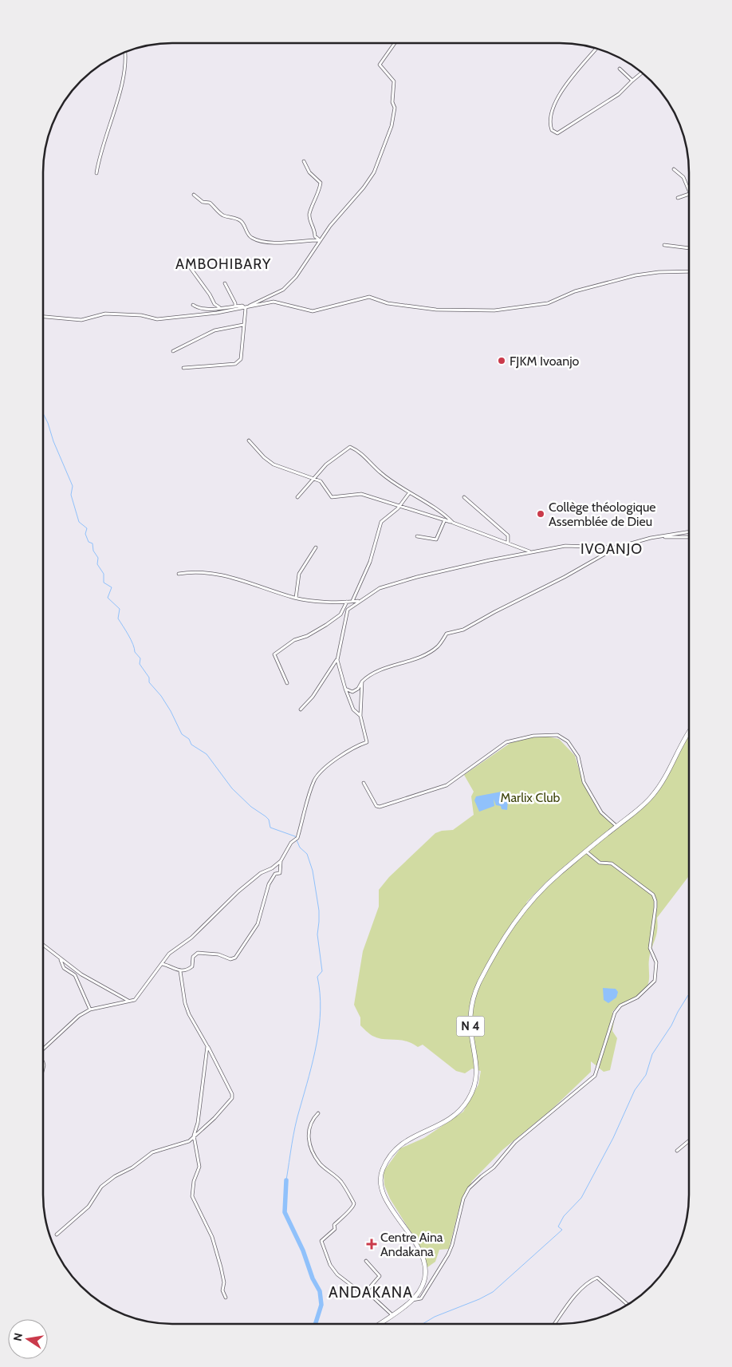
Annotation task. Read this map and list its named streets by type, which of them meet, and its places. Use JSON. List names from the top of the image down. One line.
{"streets":{"main road":["N 4"]},"districts":["AMBOHIBARY","IVOANJO","ANDAKANA"],"parks":["Marlix Club"],"places":{"other":["FJKM Ivoanjo","Collège théologique Assemblée de Dieu"],"health":["Centre Aina Andakana"]},"north":"left"}
